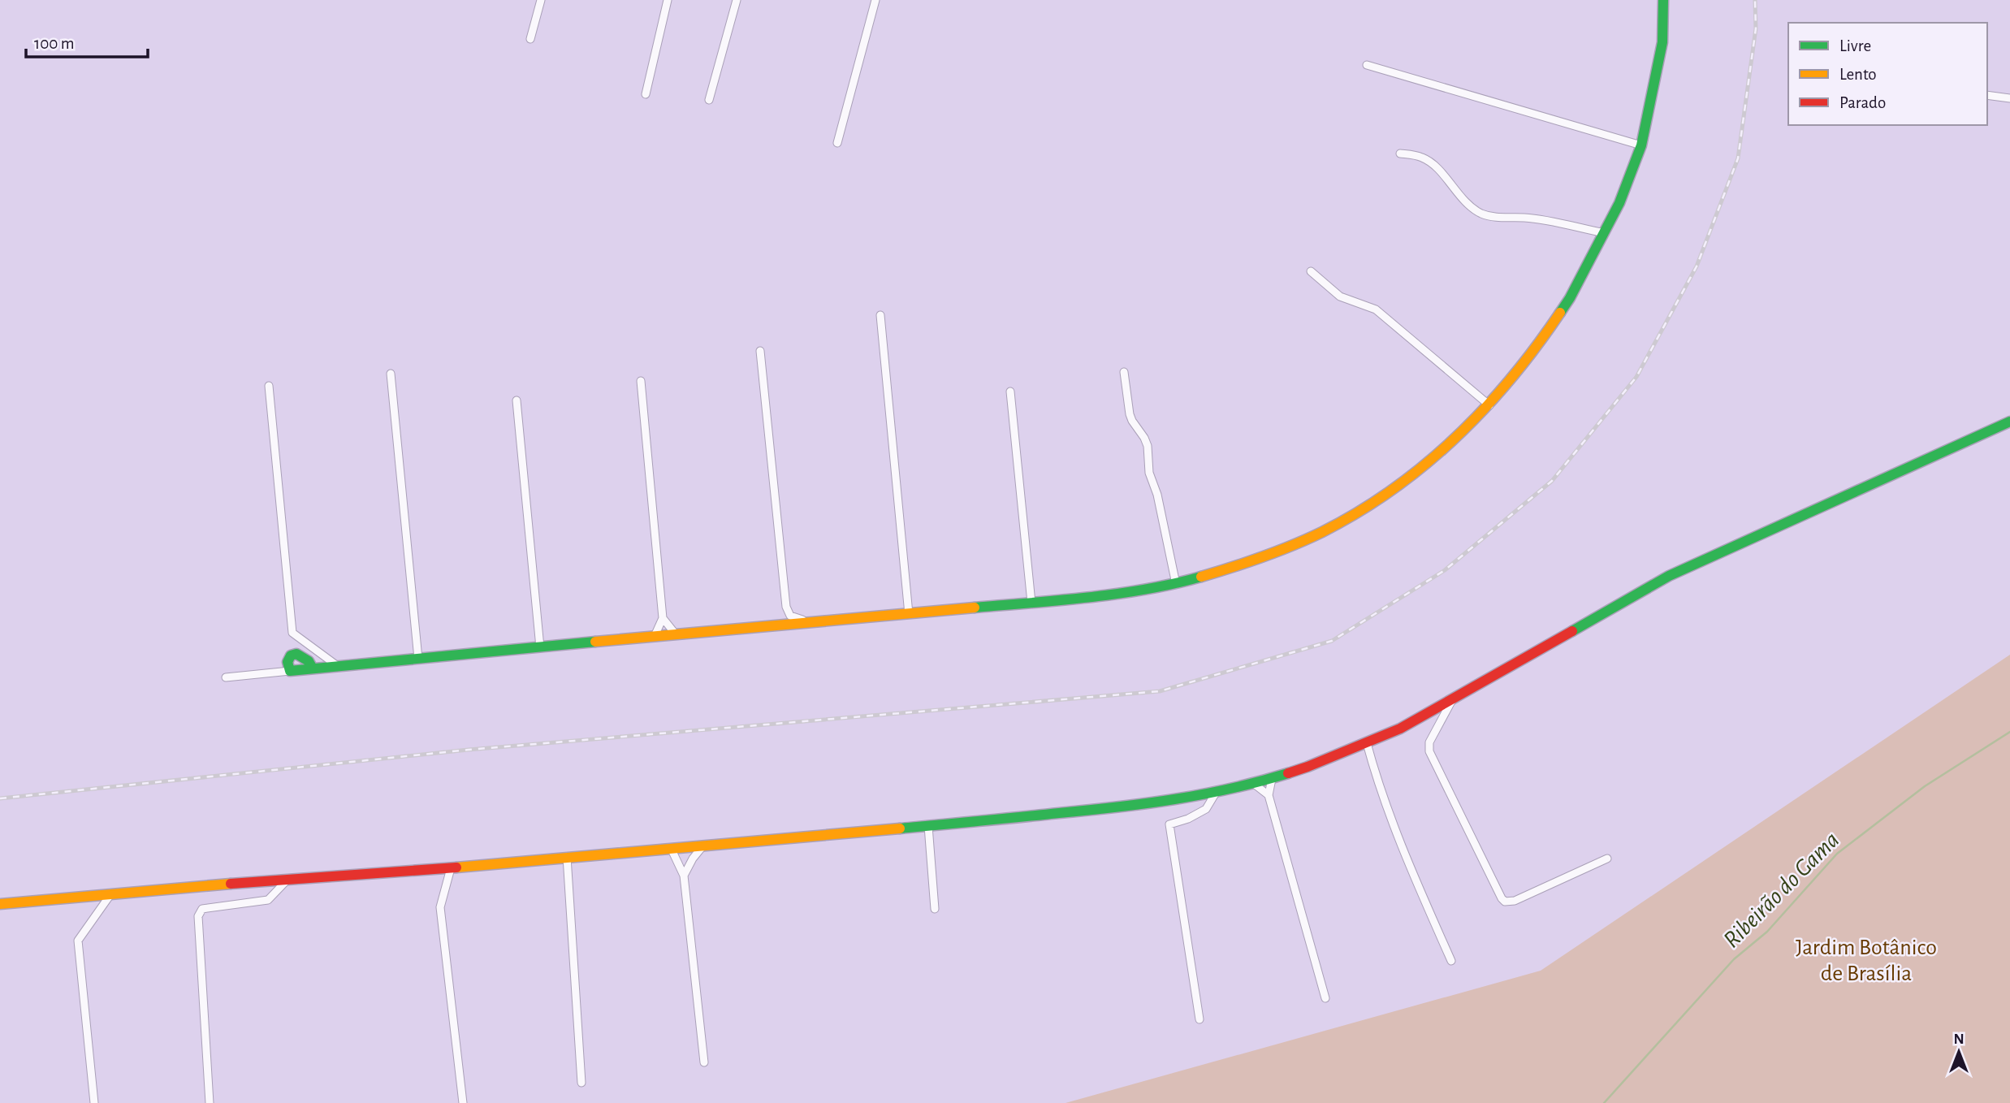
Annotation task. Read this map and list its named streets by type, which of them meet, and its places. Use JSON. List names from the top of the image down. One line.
{"water":["Ribeirão do Gama"],"parks":["Jardim Botânico de Brasília"],"legend":["Livre","Lento","Parado"],"scale_bar":"100 m","north":"top"}
